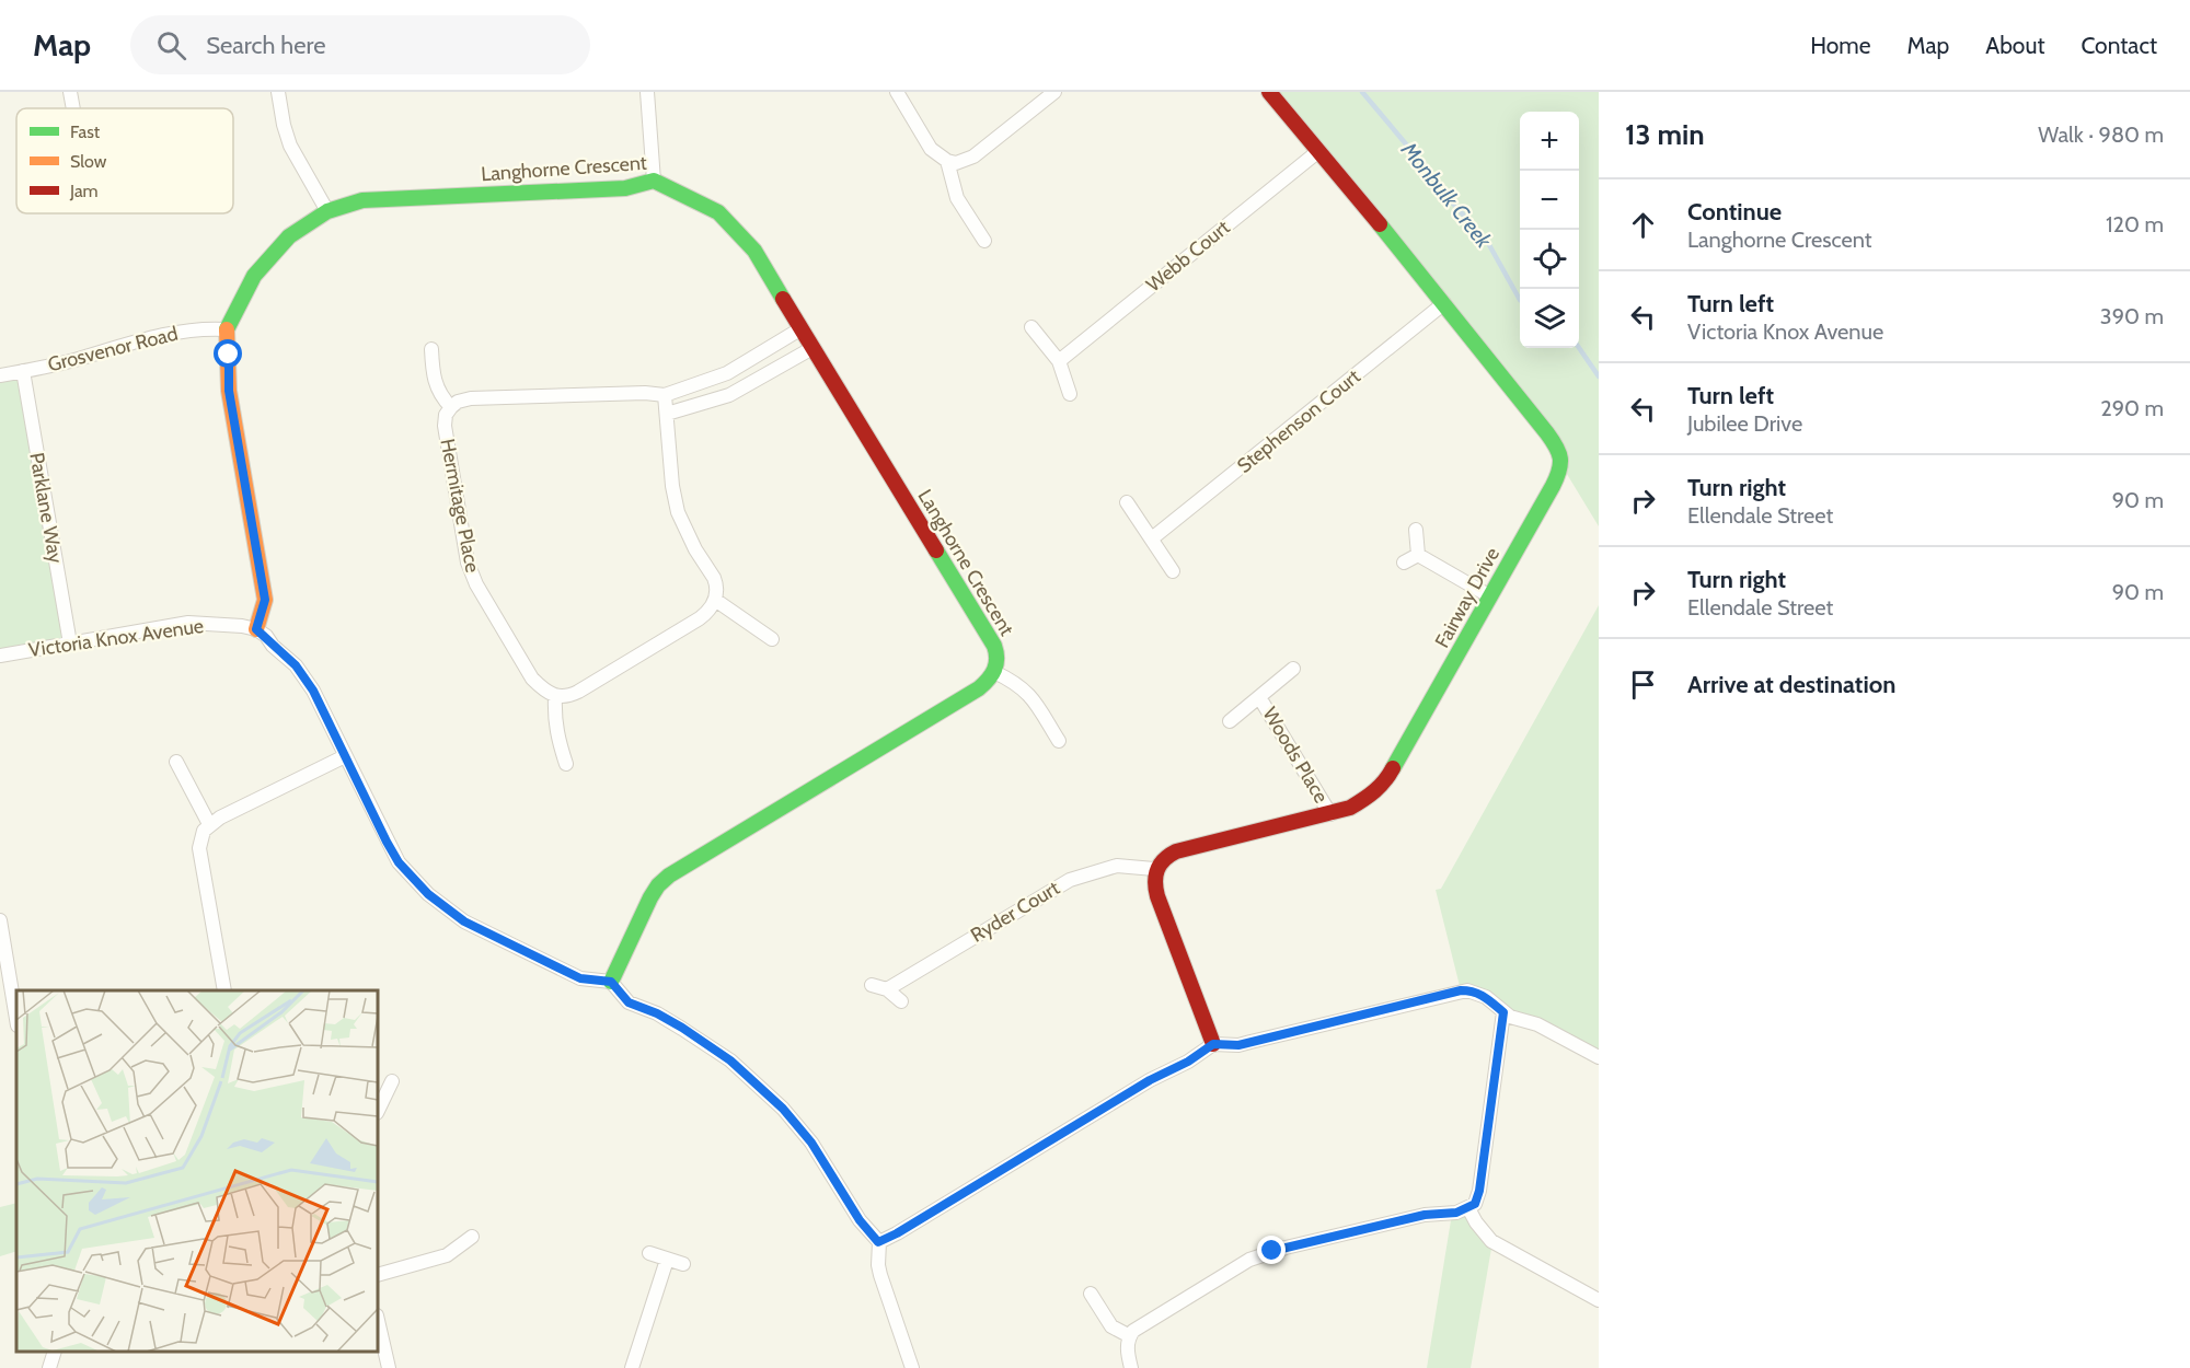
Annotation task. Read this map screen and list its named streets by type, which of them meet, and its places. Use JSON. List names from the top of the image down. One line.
{"streets":{"street":["Langhorne Crescent","Webb Court","Grosvenor Road","Stephenson Court","Hermitage Place","Parklane Way","Fairway Drive","Victoria Knox Avenue","Woods Place","Ryder Court"]},"crossings":[["Langhorne Crescent","Grosvenor Road"],["Langhorne Crescent","Victoria Knox Avenue"],["Webb Court","Fairway Drive"],["Grosvenor Road","Parklane Way"],["Stephenson Court","Fairway Drive"],["Parklane Way","Victoria Knox Avenue"],["Fairway Drive","Woods Place"],["Fairway Drive","Ryder Court"]],"water":["Monbulk Creek"],"legend":["Fast","Slow","Jam"],"page":{"header":"Map","search":"Search here","nav":["Home","Map","About","Contact"],"heading":["13 min","Walk · 980 m"],"map_buttons":["+","−"],"list":[["Continue","Langhorne Crescent","120 m"],["Turn left","Victoria Knox Avenue","390 m"],["Turn left","Jubilee Drive","290 m"],["Turn right","Ellendale Street","90 m"],["Turn right","Ellendale Street","90 m"],"Arrive at destination"]}}
